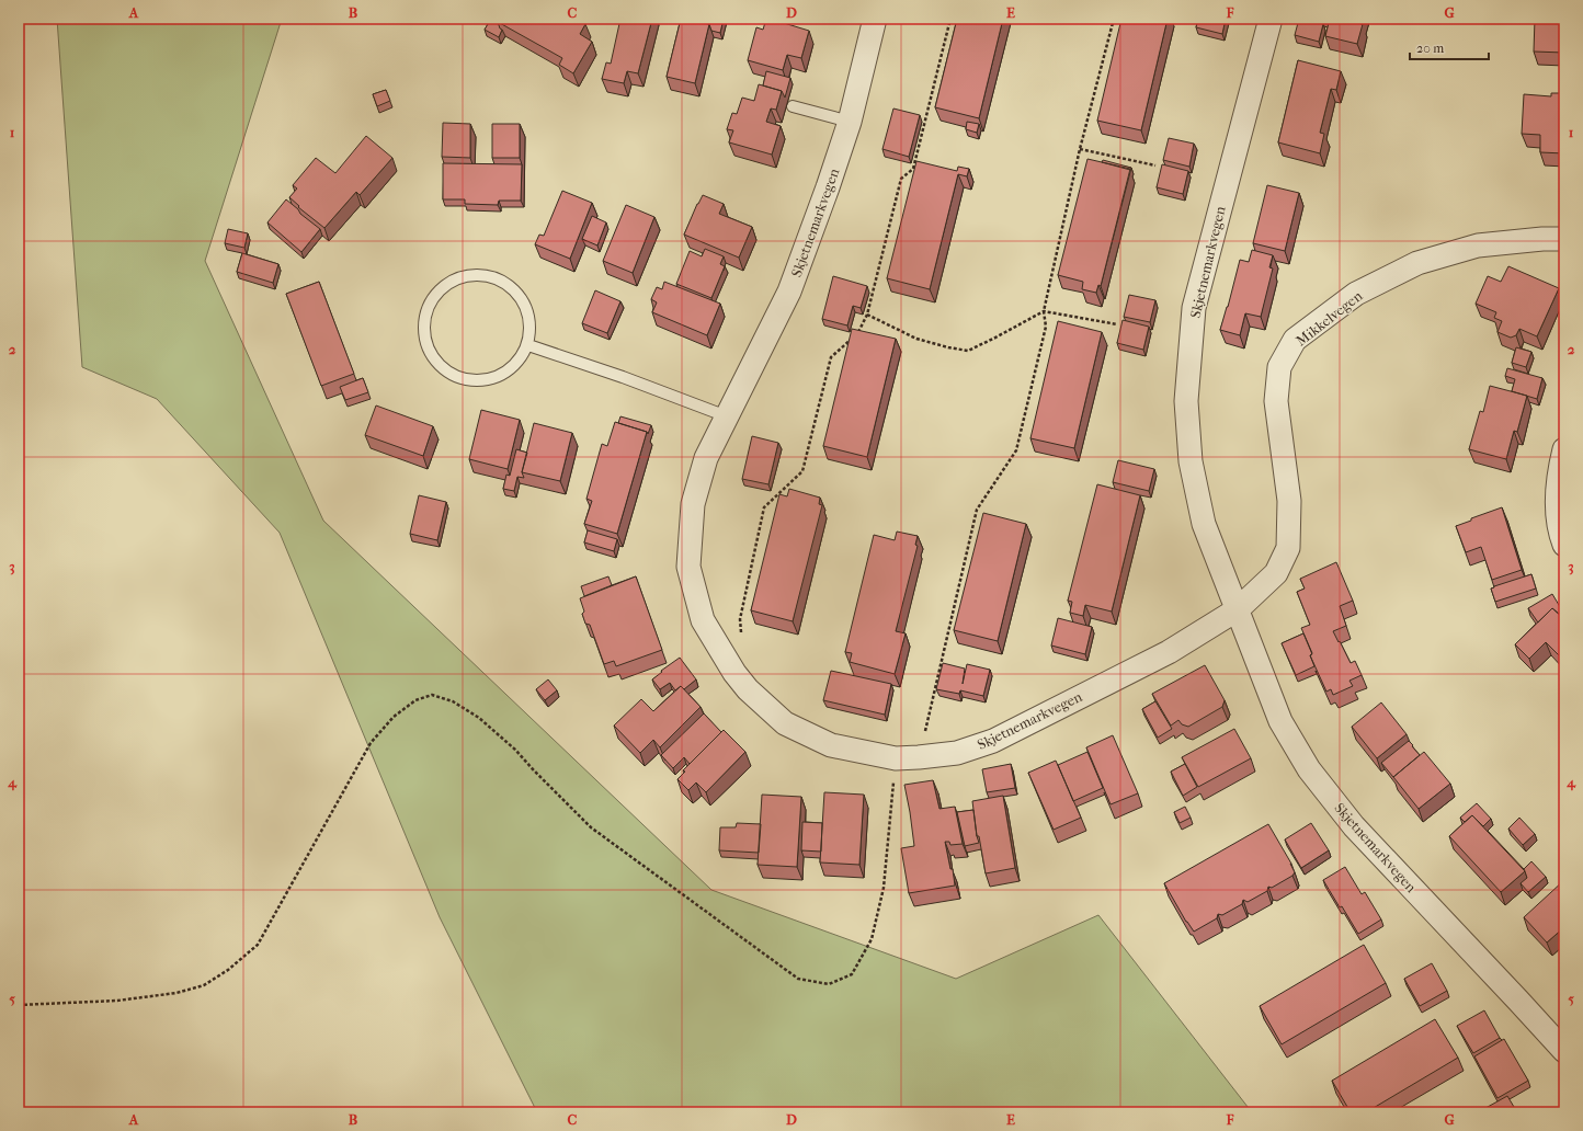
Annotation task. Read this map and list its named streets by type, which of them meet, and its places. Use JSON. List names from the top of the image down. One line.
{"streets":{"street":["Skjetnemarkvegen","Mikkelvegen"]},"crossings":[["Skjetnemarkvegen","Mikkelvegen"]],"scale_bar":"20 m","grid":{"columns":["A","B","C","D","E","F","G"],"rows":["1","2","3","4","5"]}}
